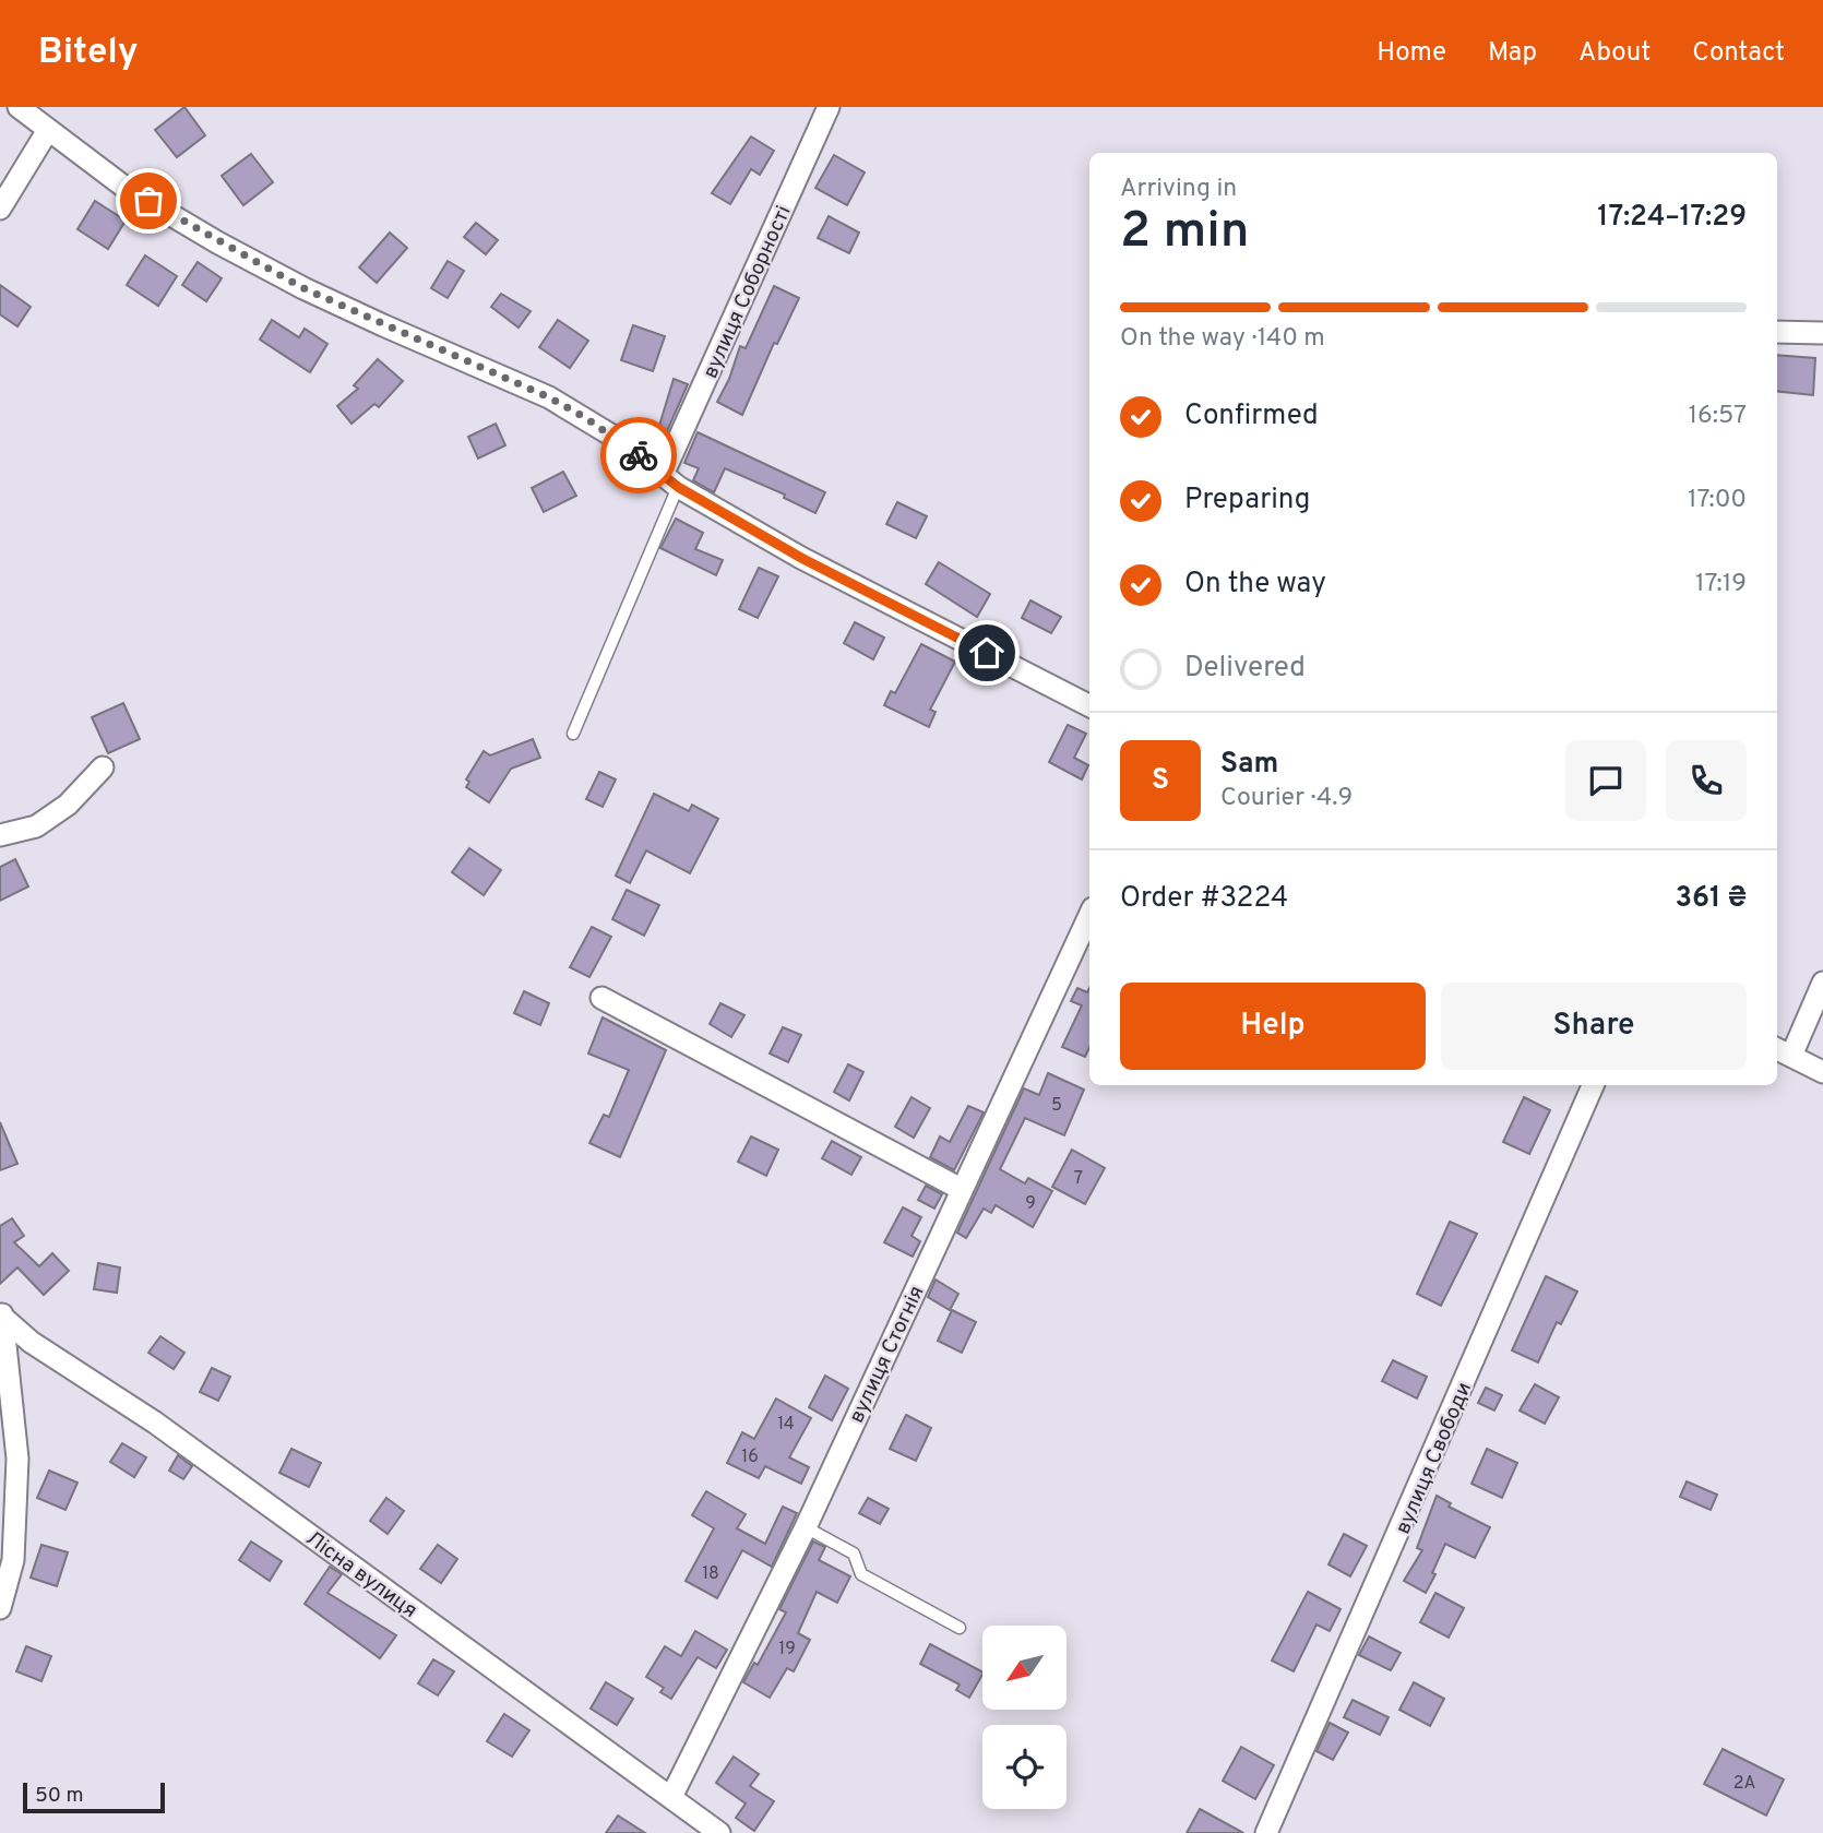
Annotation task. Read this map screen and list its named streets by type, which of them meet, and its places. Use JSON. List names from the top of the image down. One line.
{"streets":{"street":["вулиця Соборності","вулиця Стогнія","вулиця Свободи","Лісна вулиця"]},"crossings":[["вулиця Стогнія","Лісна вулиця"]],"house_numbers":["5","7","9","14","16","18","19","2А"],"scale_bar":"50 m","north":"bottom left","page":{"header":"Bitely","nav":["Home","Map","About","Contact"],"heading":["2 min","Arriving in","17:24–17:29"],"panel":["Sam","Courier · 4.9","Order #3224","361 ₴"],"bar":"On the way · 140 m","list":[["Confirmed","16:57"],["Preparing","17:00"],["On the way","17:19"],"Delivered"],"round":"S","buttons":["Help","Share"],"scale":"50 m"}}
